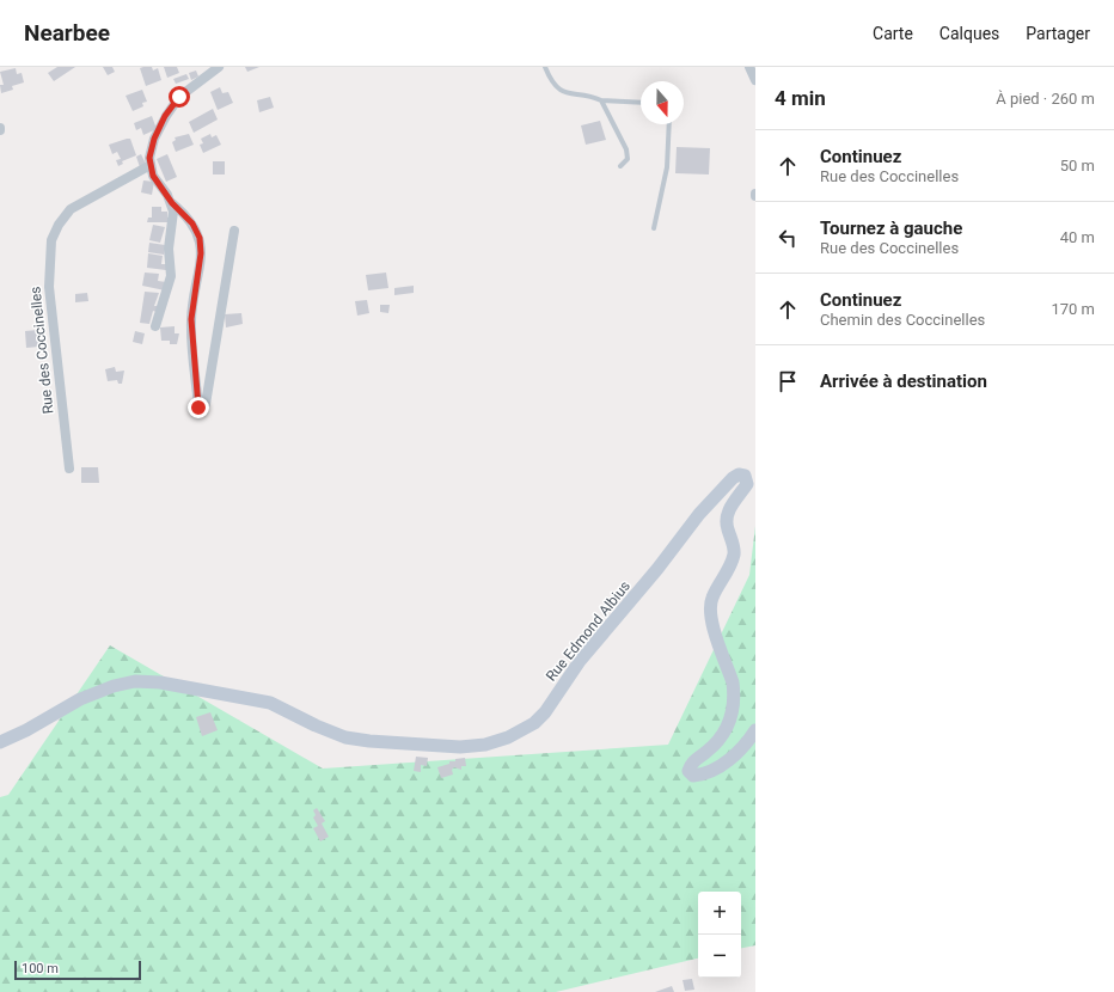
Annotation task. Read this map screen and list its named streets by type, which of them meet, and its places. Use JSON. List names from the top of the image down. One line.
{"streets":{"main road":["Rue Edmond Albius"],"street":["Rue des Coccinelles"]},"scale_bar":"100 m","north":"bottom","page":{"header":"Nearbee","nav":["Carte","Calques","Partager"],"heading":["4 min","À pied · 260 m"],"list":[["Continuez","Rue des Coccinelles","50 m"],["Tournez à gauche","Rue des Coccinelles","40 m"],["Continuez","Chemin des Coccinelles","170 m"],"Arrivée à destination"],"map_buttons":["+","−"],"scale":"100 m"}}
